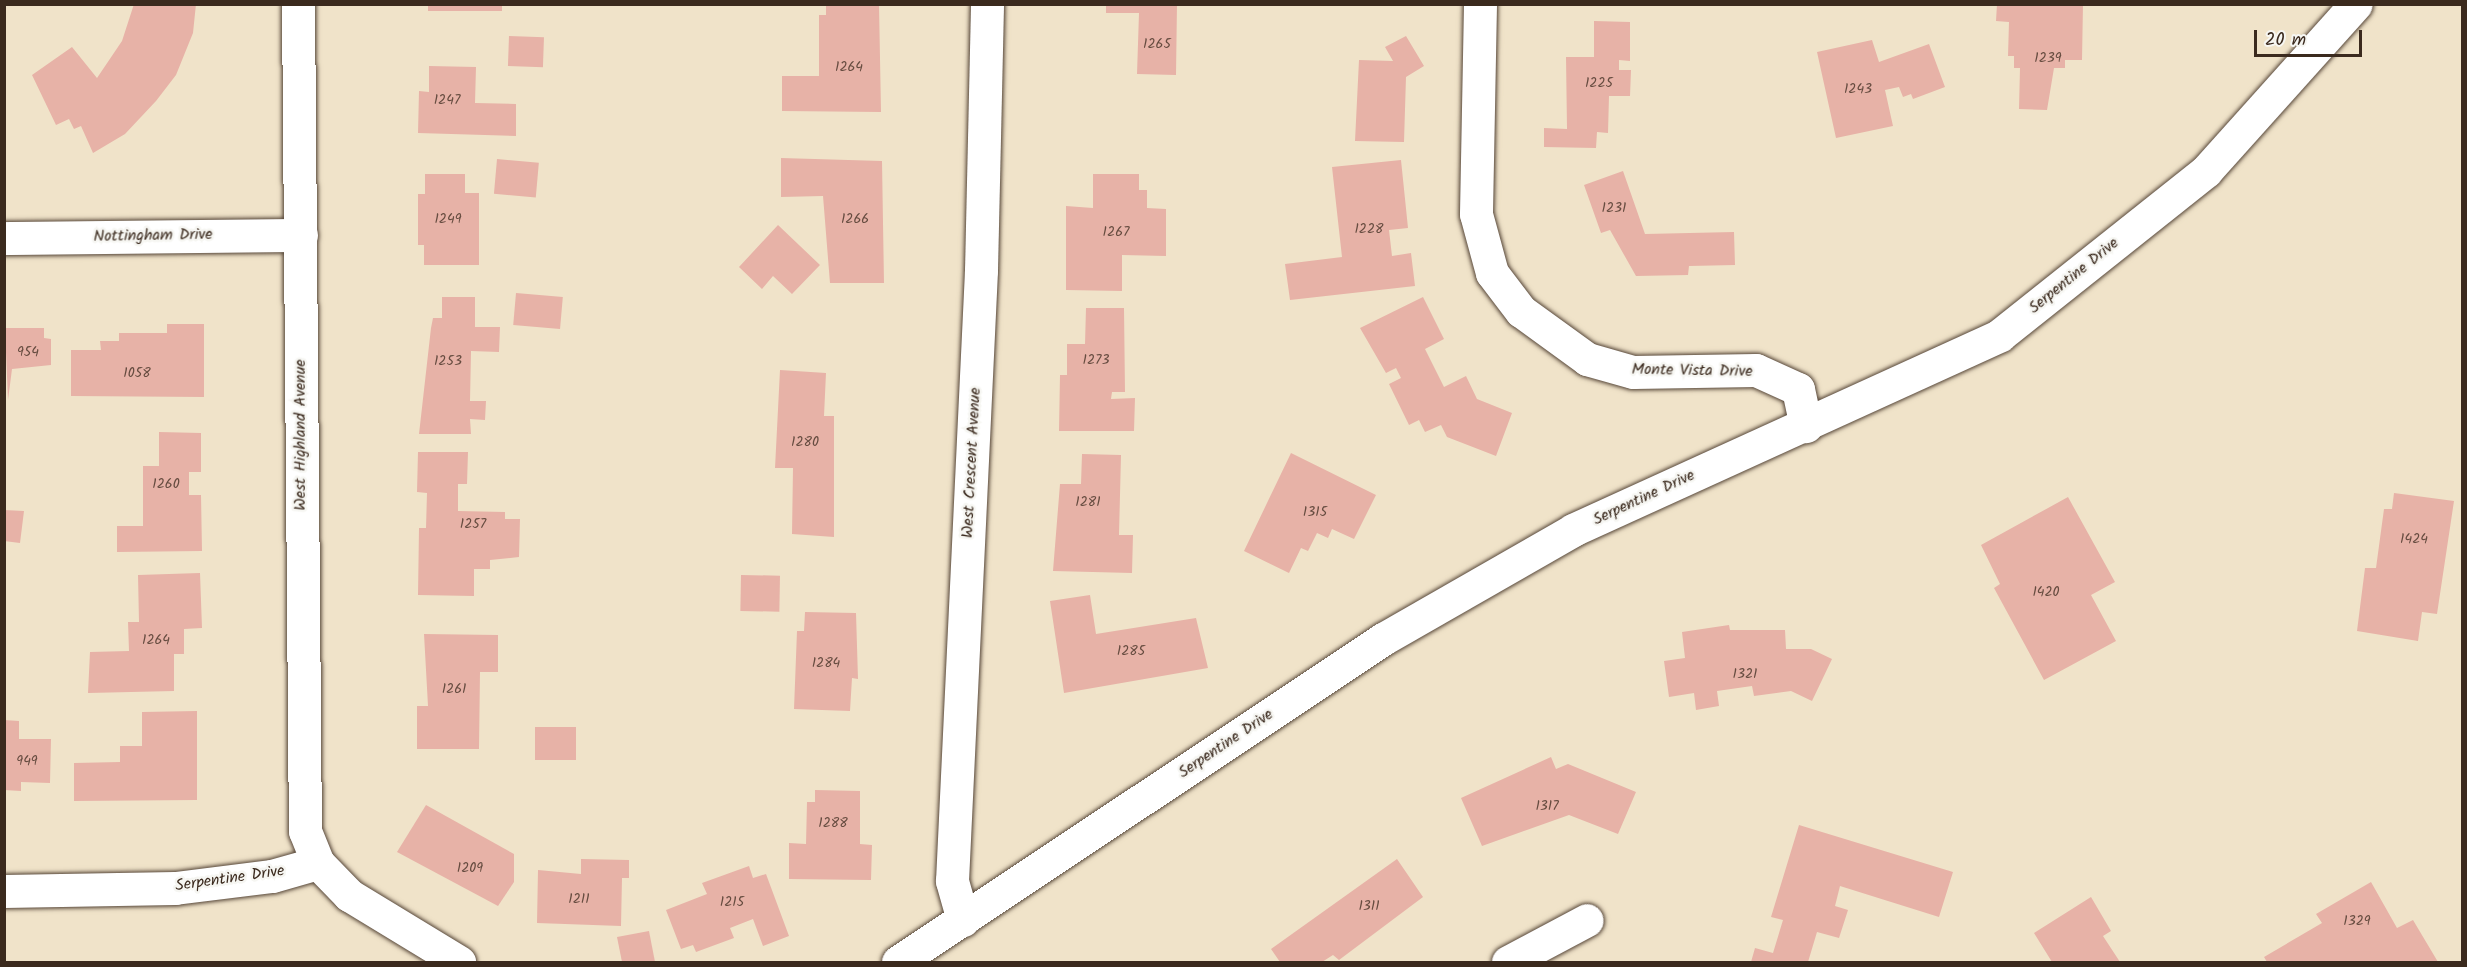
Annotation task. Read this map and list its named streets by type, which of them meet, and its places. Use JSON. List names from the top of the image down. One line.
{"streets":{"street":["Nottingham Drive","Serpentine Drive","Monte Vista Drive","West Highland Avenue","West Crescent Avenue"]},"crossings":[["Nottingham Drive","West Highland Avenue"],["Serpentine Drive","Monte Vista Drive"],["Serpentine Drive","West Highland Avenue"],["Serpentine Drive","West Crescent Avenue"]],"house_numbers":["1265","1239","1264","1225","1243","1247","1231","1249","1266","1228","1267","954","1273","1253","1058","1280","1260","1281","1315","1257","1424","1420","1264","1285","1284","1321","1261","949","1317","1288","1209","1211","1215","1311","1329"],"scale_bar":"20 m"}
